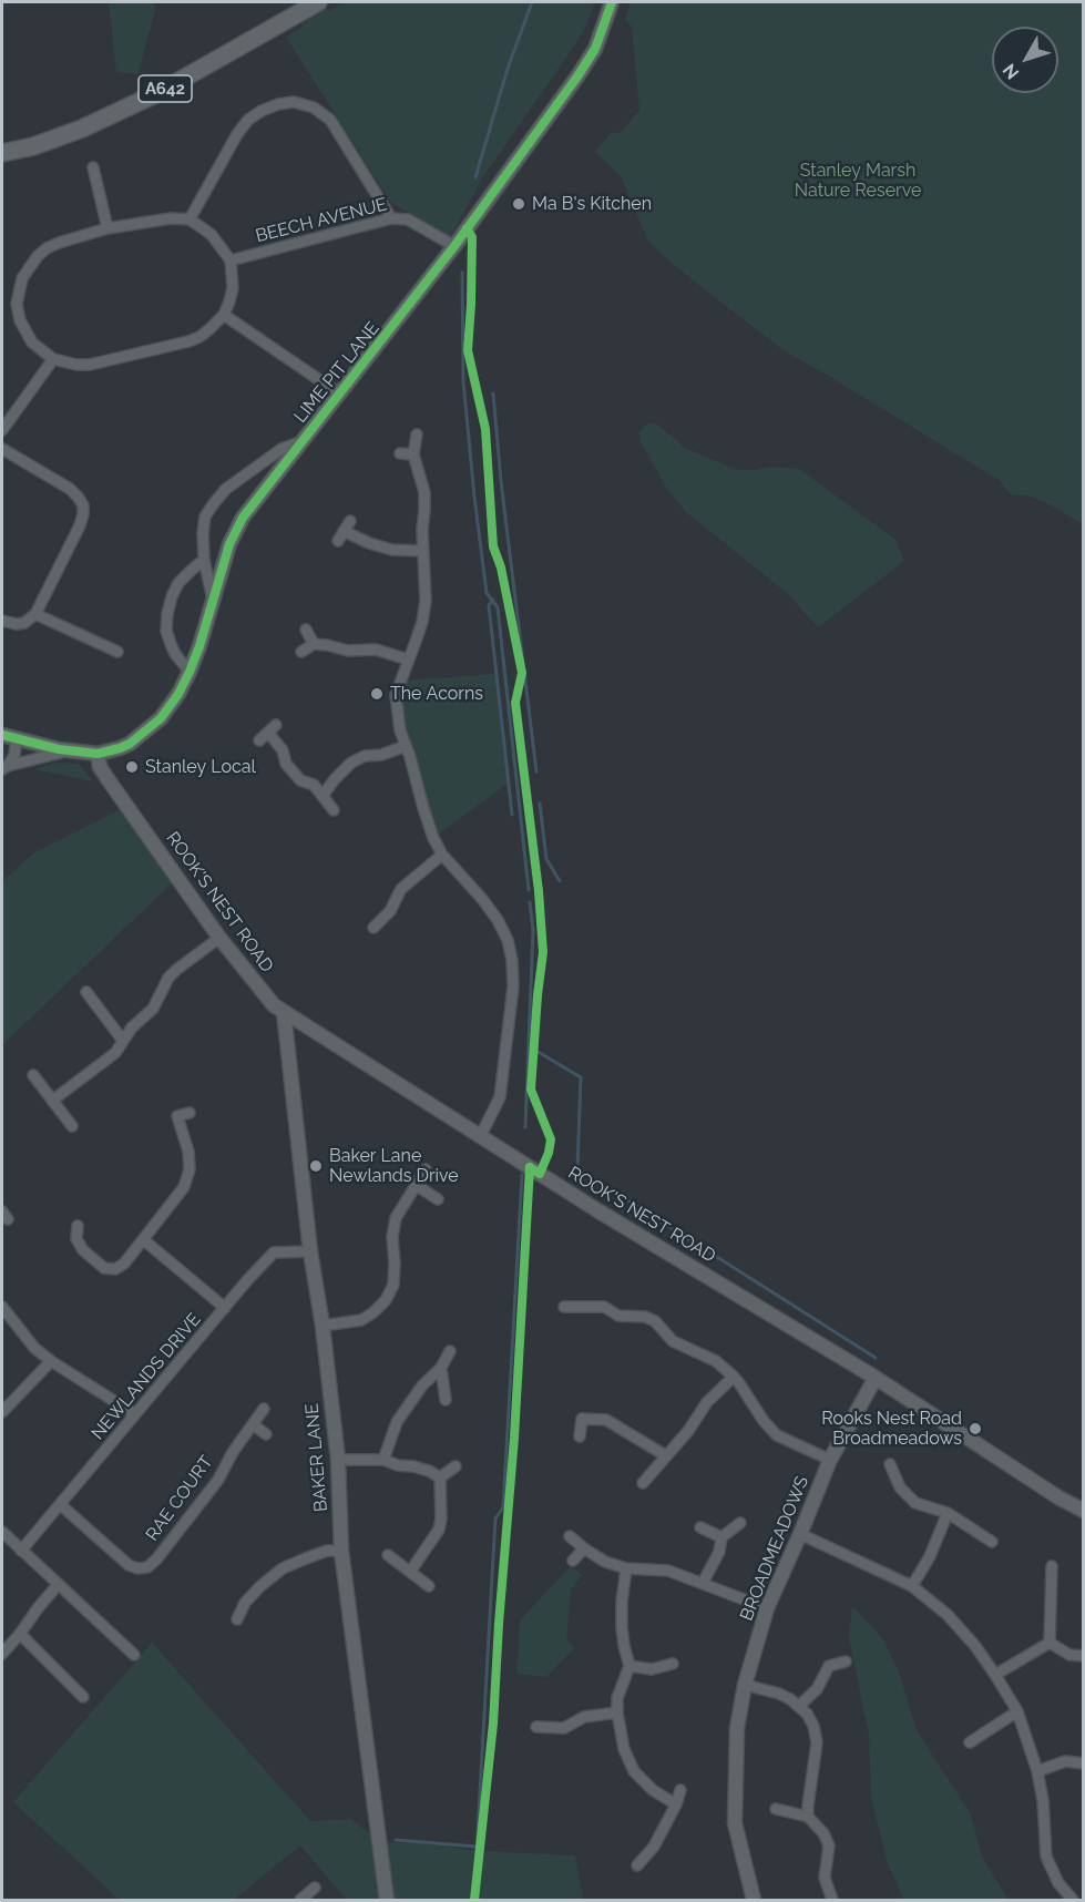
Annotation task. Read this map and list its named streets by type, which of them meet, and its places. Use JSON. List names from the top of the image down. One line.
{"streets":{"main road":["A642"],"street":["BEECH AVENUE","LIME PIT LANE","ROOK'S NEST ROAD","NEWLANDS DRIVE","BAKER LANE","RAE COURT","BROADMEADOWS"]},"crossings":[["BEECH AVENUE","LIME PIT LANE"],["LIME PIT LANE","ROOK'S NEST ROAD"],["ROOK'S NEST ROAD","BAKER LANE"],["ROOK'S NEST ROAD","BROADMEADOWS"],["NEWLANDS DRIVE","BAKER LANE"],["NEWLANDS DRIVE","RAE COURT"]],"parks":["Stanley Marsh Nature Reserve"],"places":["Ma B's Kitchen","The Acorns","Stanley Local","Baker Lane Newlands Drive","Rooks Nest Road Broadmeadows"],"north":"bottom left"}
